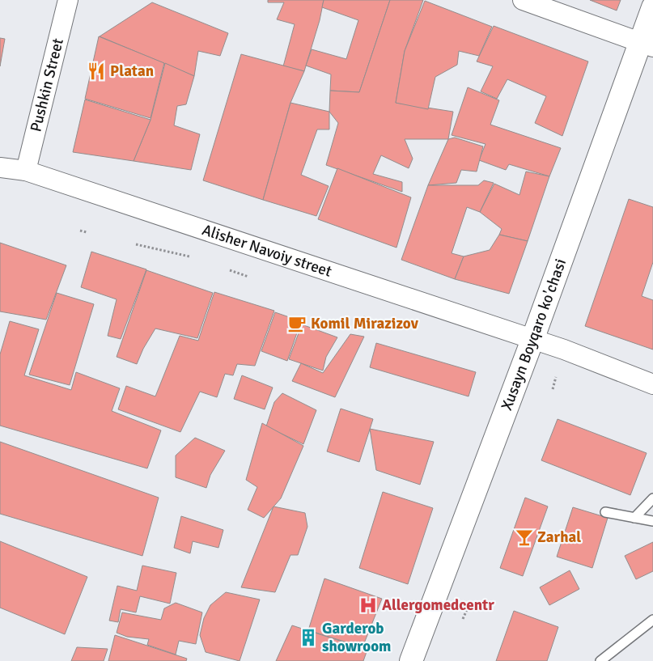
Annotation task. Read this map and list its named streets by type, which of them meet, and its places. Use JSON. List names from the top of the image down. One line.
{"streets":{"main road":["Xusayn Boyqaro ko'chasi"],"street":["Pushkin Street","Alisher Navoiy street"]},"crossings":[["Pushkin Street","Alisher Navoiy street"],["Alisher Navoiy street","Xusayn Boyqaro ko'chasi"]],"places":{"restaurant":["Platan"],"cafe":["Komil Mirazizov"],"bar":["Zarhal"],"hospital":["Allergomedcentr"],"building":["Garderob showroom"]}}
